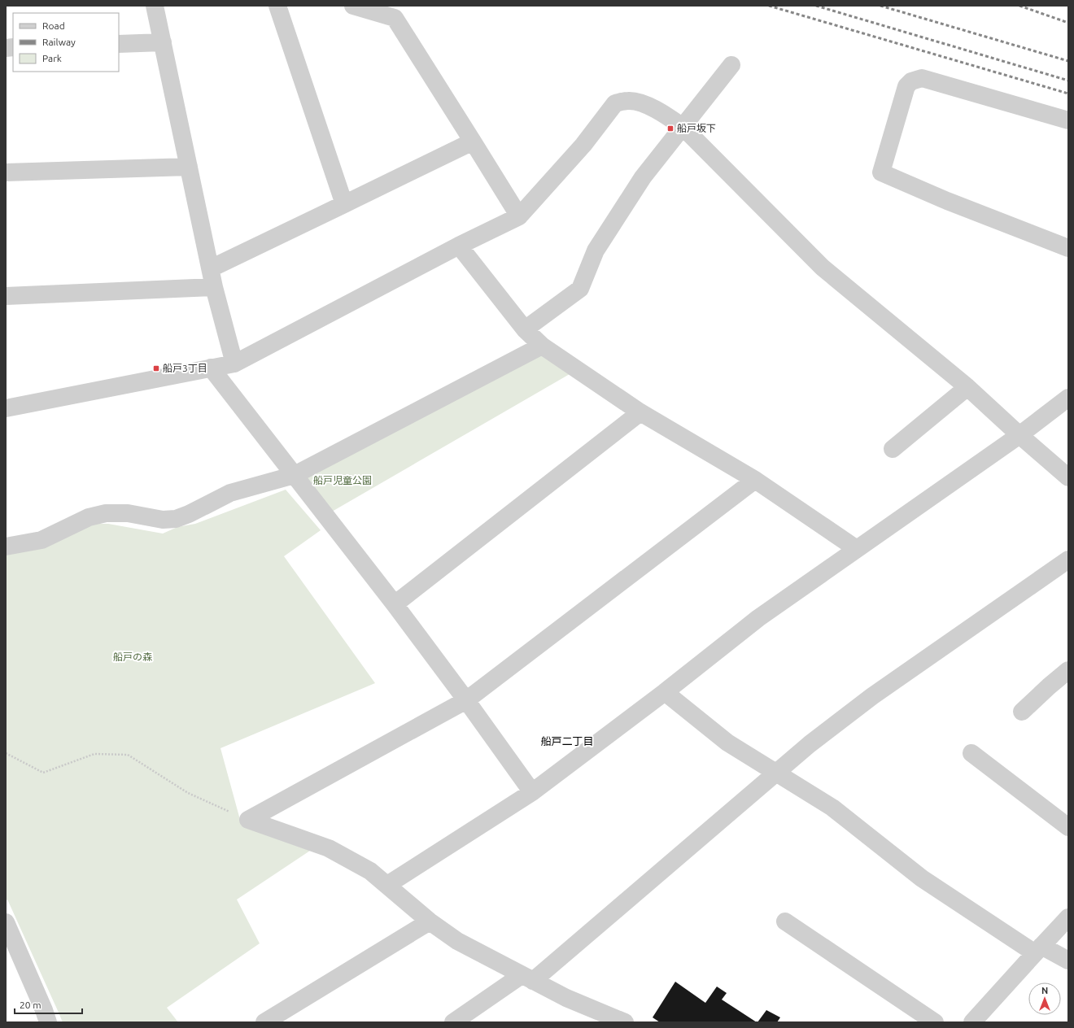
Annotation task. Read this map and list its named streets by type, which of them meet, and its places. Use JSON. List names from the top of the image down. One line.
{"districts":["船戸二丁目"],"parks":["船戸児童公園","船戸の森"],"places":{"transit":["船戸坂下","船戸3丁目"]},"legend":["Road","Railway","Park"],"scale_bar":"20 m","north":"top"}
